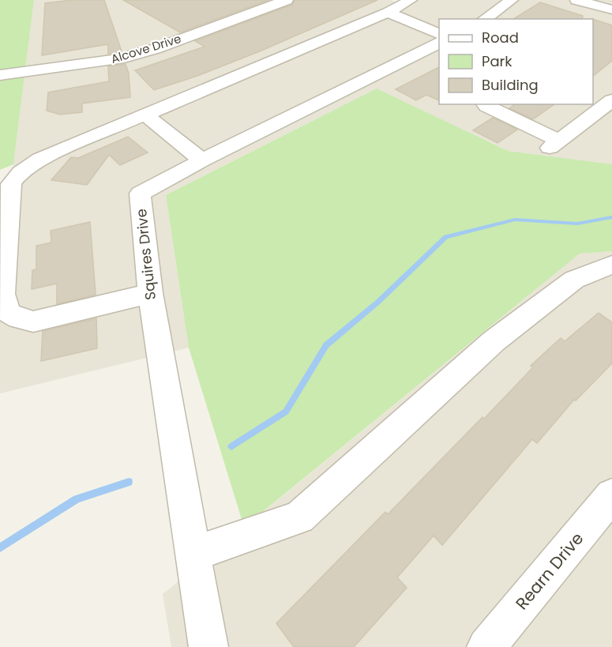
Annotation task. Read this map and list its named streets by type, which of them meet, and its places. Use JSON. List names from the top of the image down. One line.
{"streets":{"street":["Alcove Drive","Squires Drive","Rearn Drive"]},"legend":["Road","Park","Building"]}
